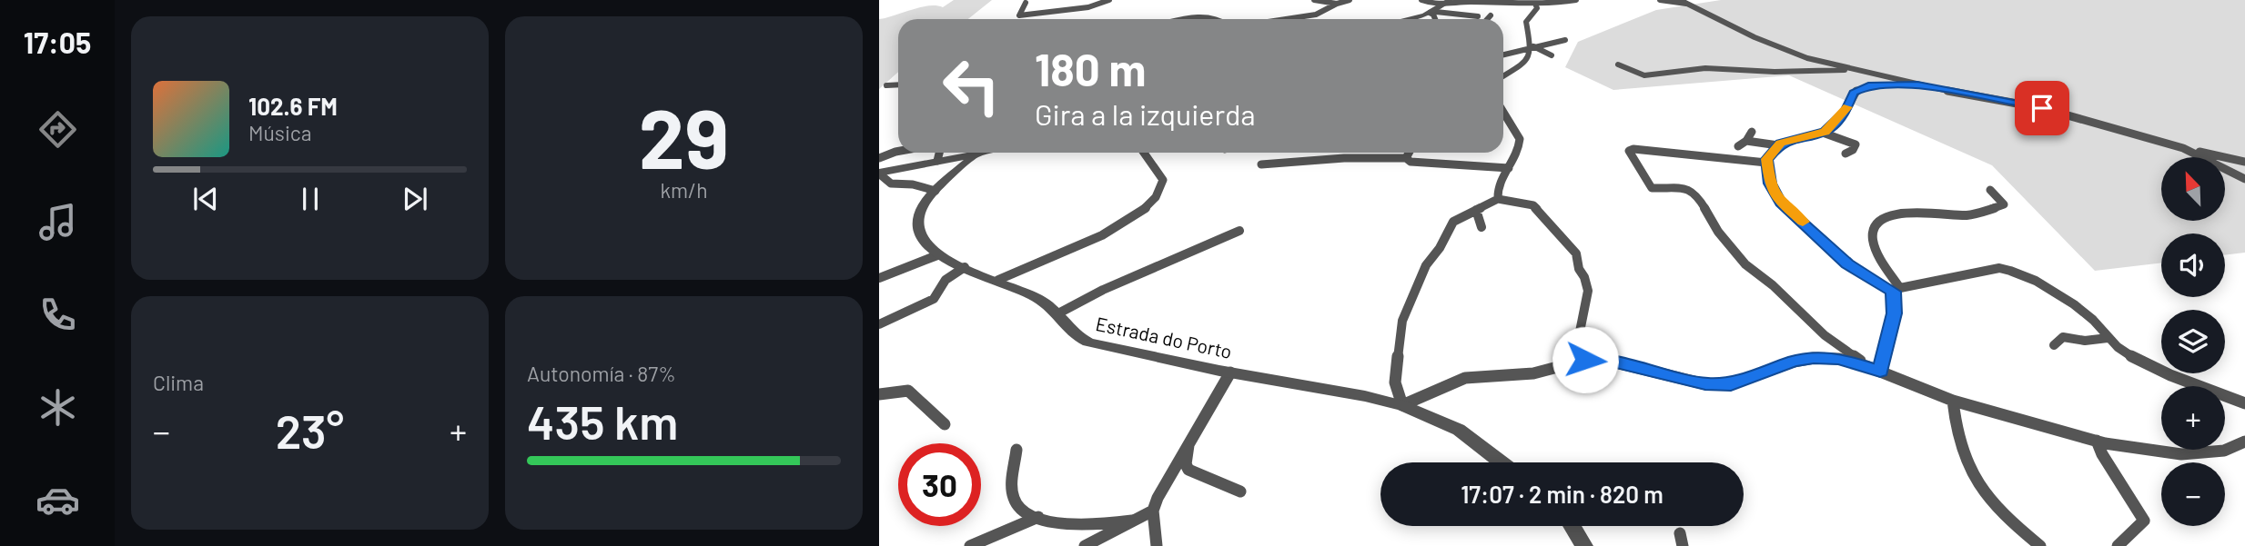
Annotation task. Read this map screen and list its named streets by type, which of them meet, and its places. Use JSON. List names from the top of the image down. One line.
{"streets":{"street":["Estrada do Porto"]},"north":"top left","page":{"tabs":"17:05","tile":[["29","km/h"],"Clima",["Autonomía · 87%","435 km"]],"turn":["180 m","Gira a la izquierda"],"song":["102.6 FM","Música"],"map_buttons":["+","−"],"heat":["−","23°","+"],"limit":"30","trip":"17:07 · 2 min · 820 m"}}
